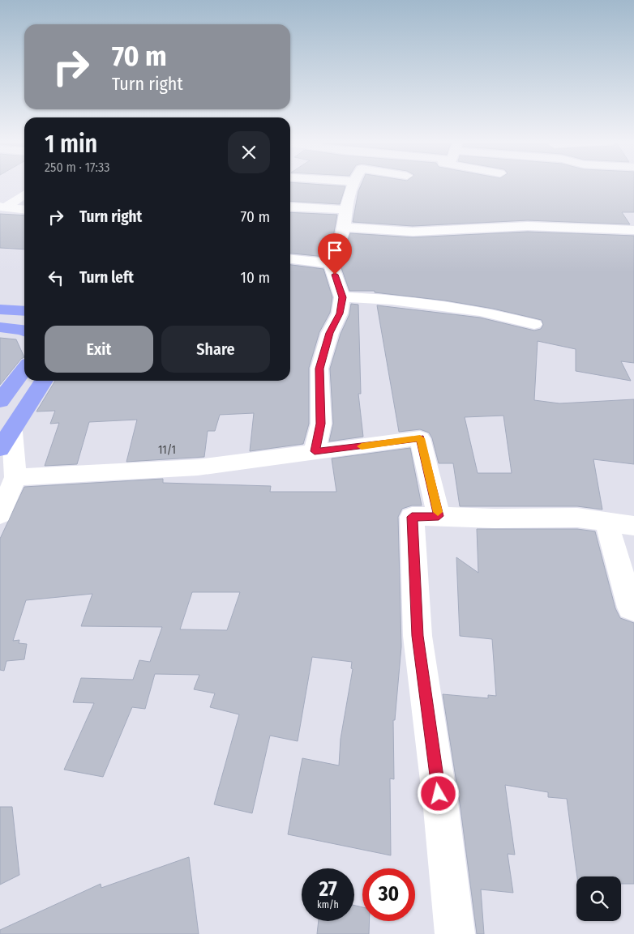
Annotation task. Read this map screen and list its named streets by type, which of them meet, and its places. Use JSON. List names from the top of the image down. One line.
{"house_numbers":["11/1"],"page":{"turn":["70 m","Turn right"],"heading":["1 min","250 m · 17:33"],"list":[{"name":"Turn right","value":"70 m"},{"name":"Turn left","value":"10 m"}],"buttons":["Exit","Share"],"speed":"27 km/h","limit":"30"}}
